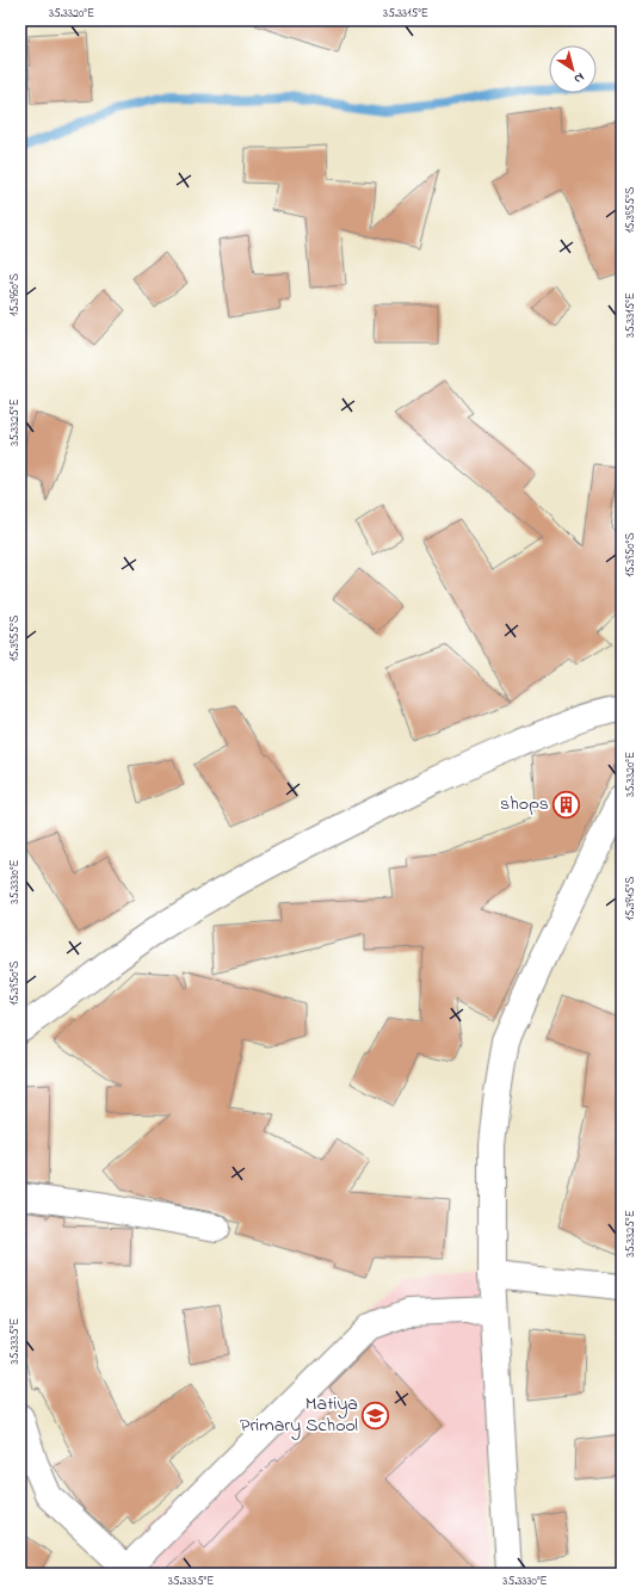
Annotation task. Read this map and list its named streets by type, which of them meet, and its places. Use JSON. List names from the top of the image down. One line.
{"places":{"building":["shops"],"school or university":["Matiya Primary School"]},"north":"bottom right","coordinates":["35.3320°E","35.3315°E","15.3955°S","15.3960°S","35.3325°E","15.3950°S","35.3330°E","15.3945°S","35.3335°E"]}
